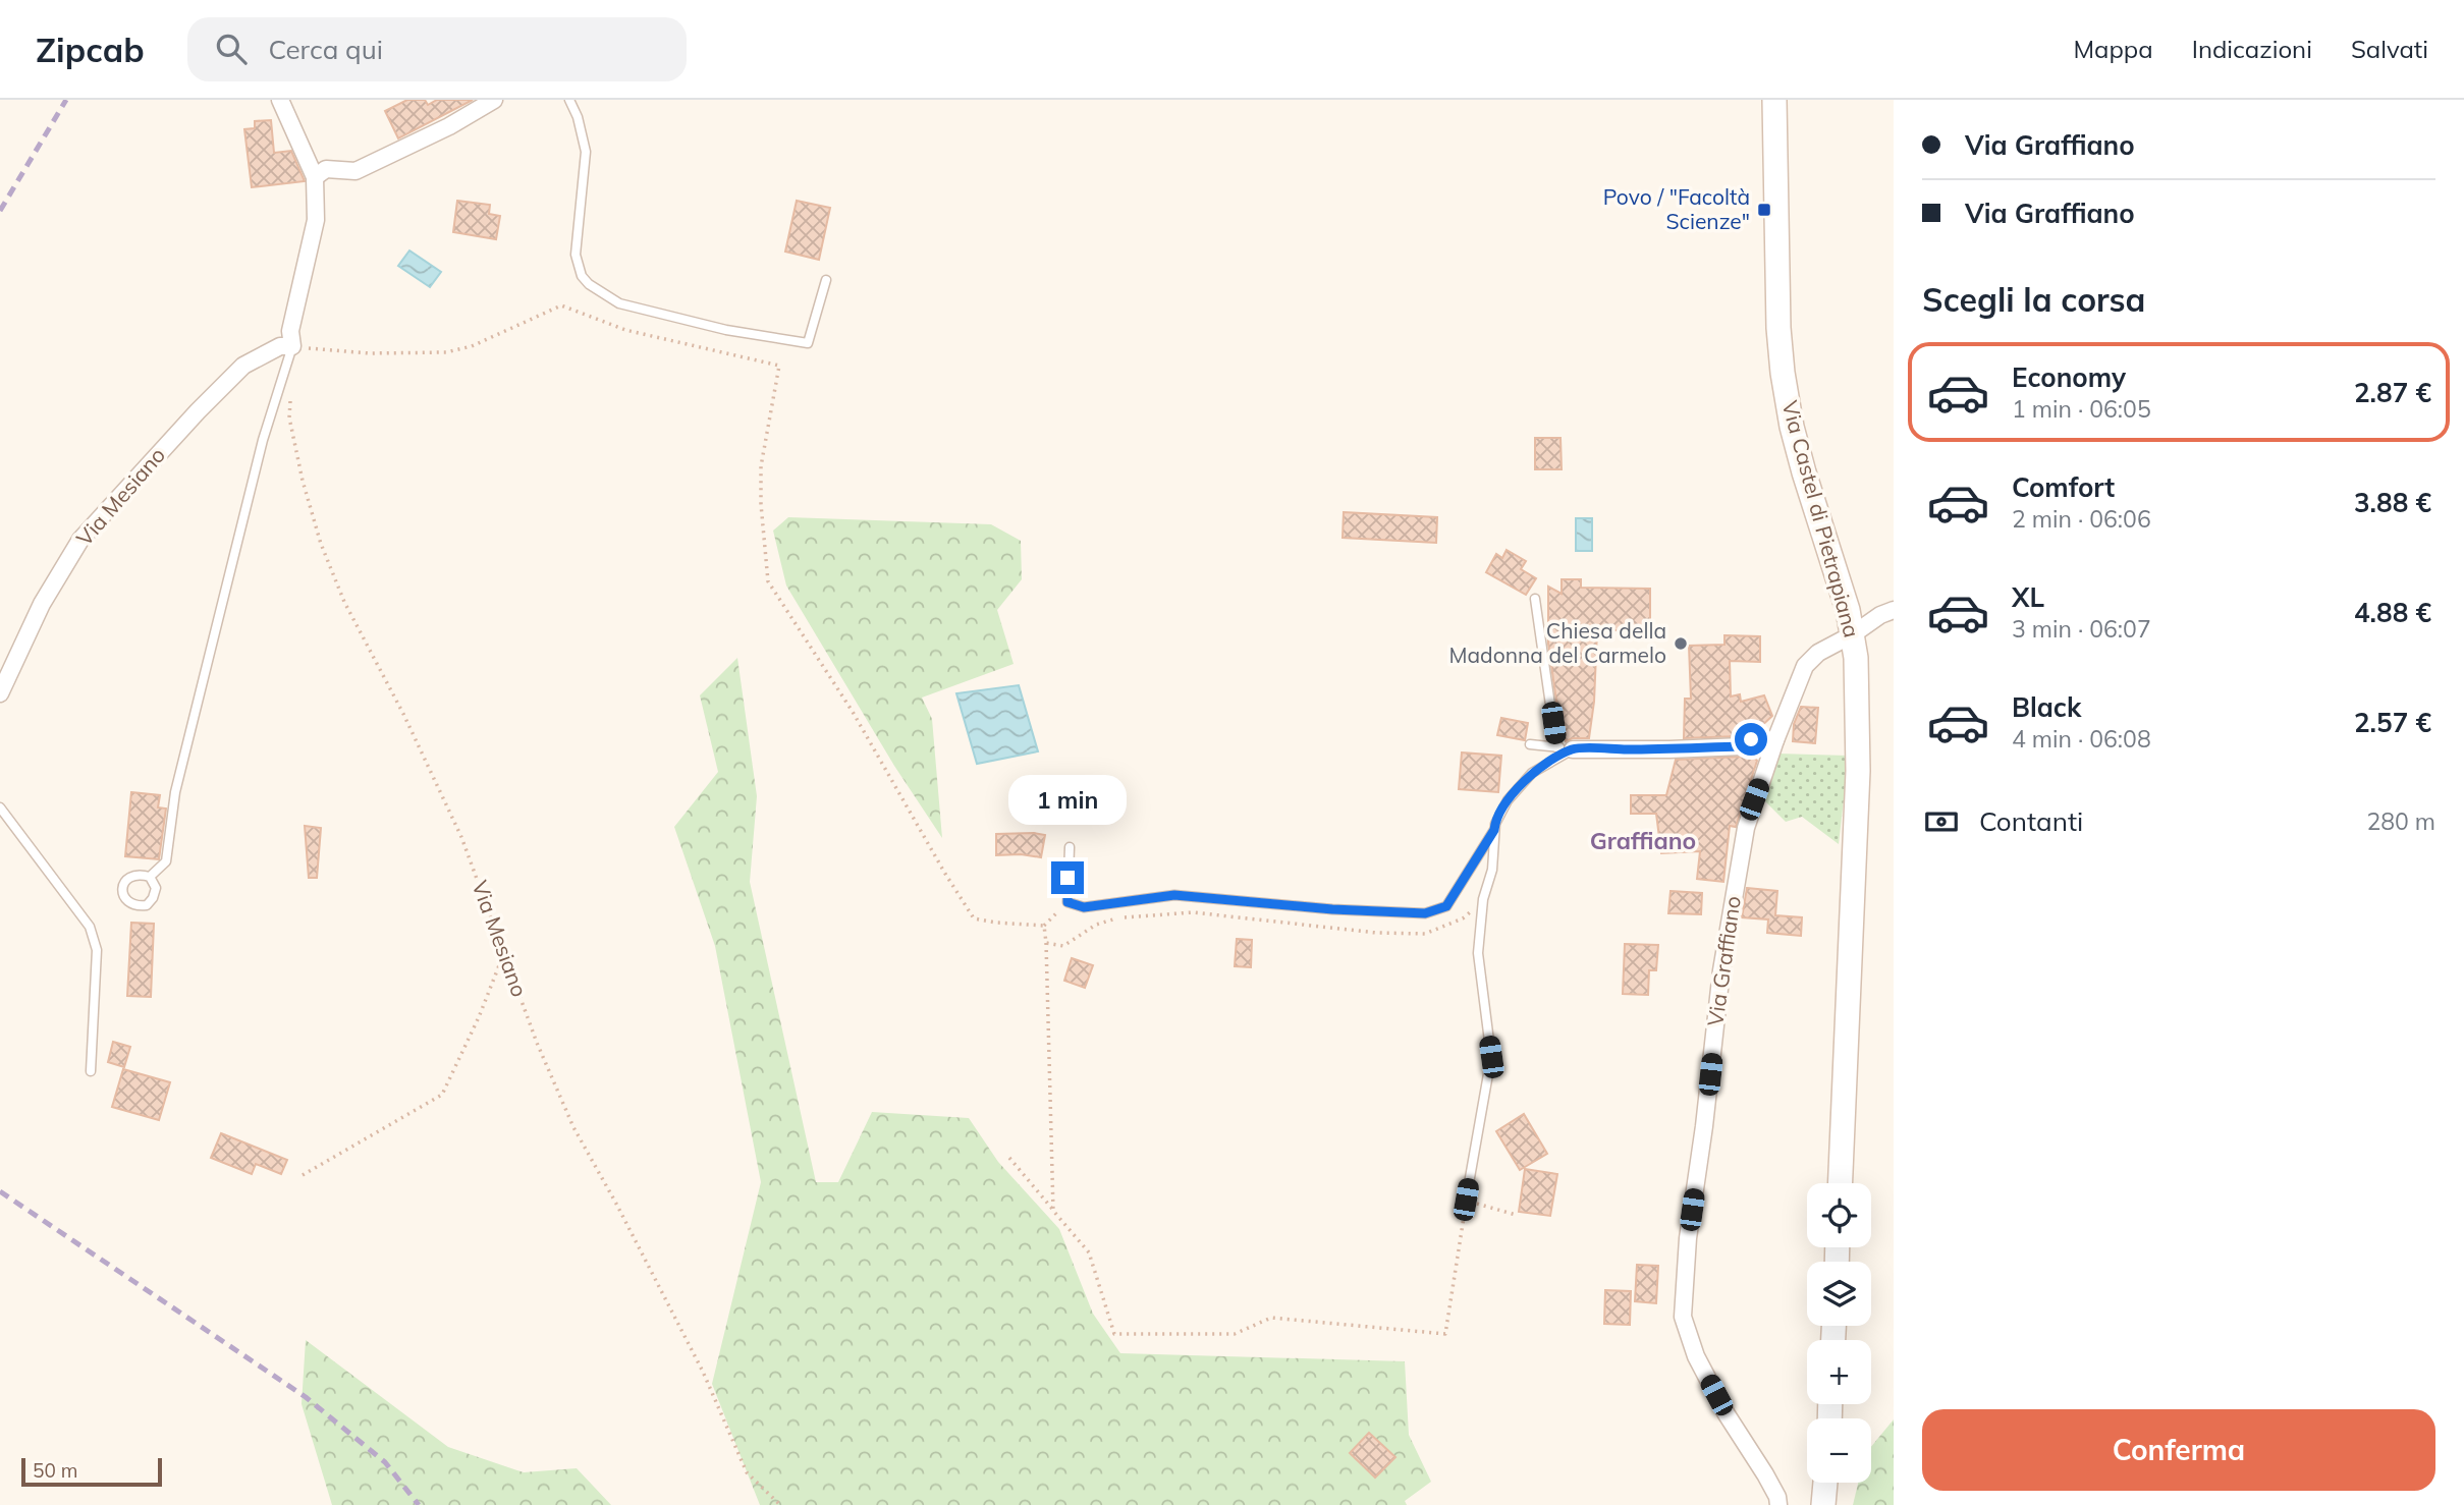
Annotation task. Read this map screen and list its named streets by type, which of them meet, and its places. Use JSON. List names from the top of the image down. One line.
{"streets":{"main road":["Via Castel di Pietrapiana"],"street":["Via Mesiano","Via Graffiano"]},"crossings":[["Via Castel di Pietrapiana","Via Graffiano"]],"districts":["Graffiano"],"places":{"transit":["Povo / \"Facoltà Scienze\""],"other":["Chiesa della Madonna del Carmelo"]},"scale_bar":"50 m","page":{"header":"Zipcab","search":"Cerca qui","nav":["Mappa","Indicazioni","Salvati"],"banner":["Via Graffiano","Via Graffiano"],"heading":"Scegli la corsa","list":[{"name":"Economy","note":"1 min · 06:05","value":"2.87 €"},{"name":"Comfort","note":"2 min · 06:06","value":"3.88 €"},{"name":"XL","note":"3 min · 06:07","value":"4.88 €"},{"name":"Black","note":"4 min · 06:08","value":"2.57 €"}],"bubble":"1 min","pay":["Contanti","280 m"],"map_buttons":["+","−"],"buttons":"Conferma","scale":"50 m"}}
